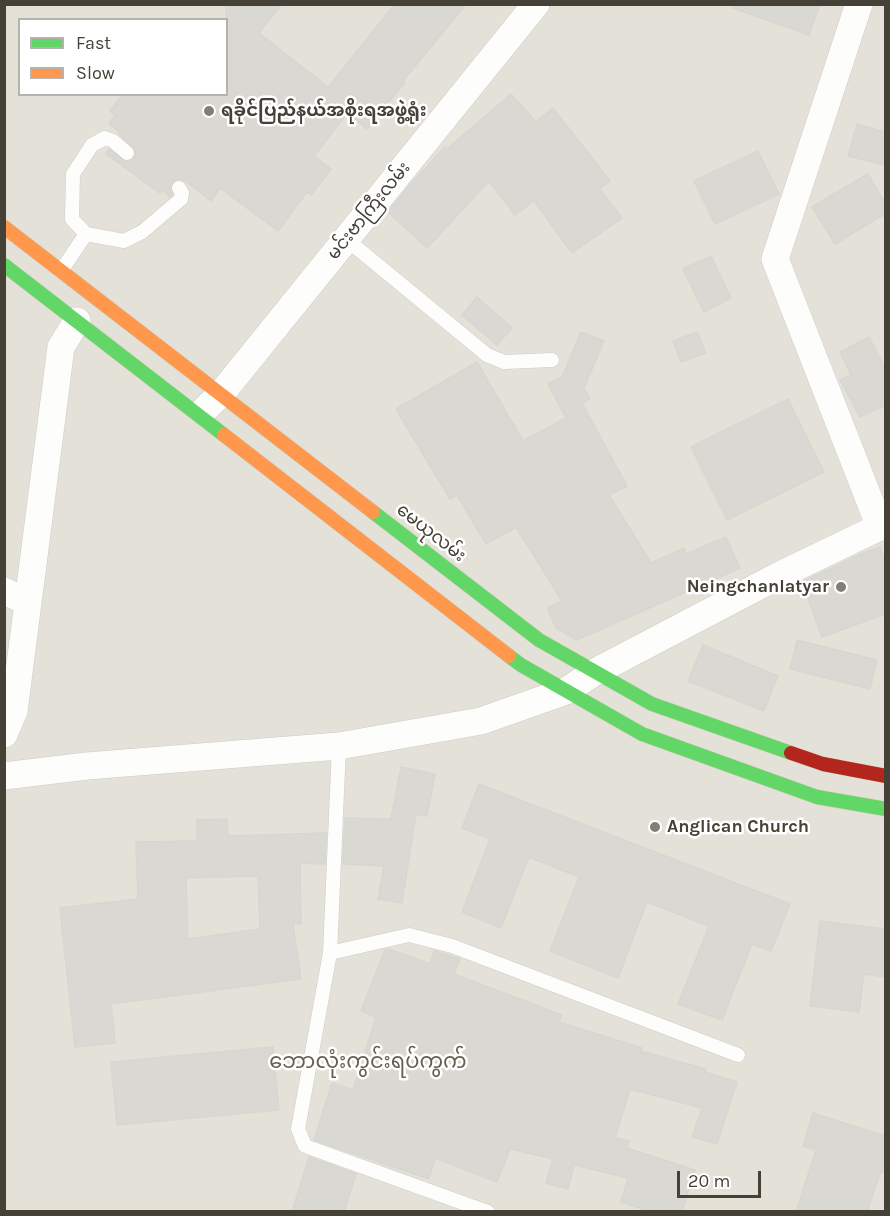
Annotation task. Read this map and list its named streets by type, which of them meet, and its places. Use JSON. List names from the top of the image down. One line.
{"streets":{"main road":["မေယုလမ်း"],"street":["မင်းဗာကြီးလမ်း"]},"crossings":[["မင်းဗာကြီးလမ်း","မေယုလမ်း"]],"districts":["ဘောလုံးကွင်းရပ်ကွက်"],"places":["ရခိုင်ပြည်နယ်အစိုးရအဖွဲ့ရုံး","Neingchanlatyar","Anglican Church"],"legend":["Fast","Slow"],"scale_bar":"20 m"}
